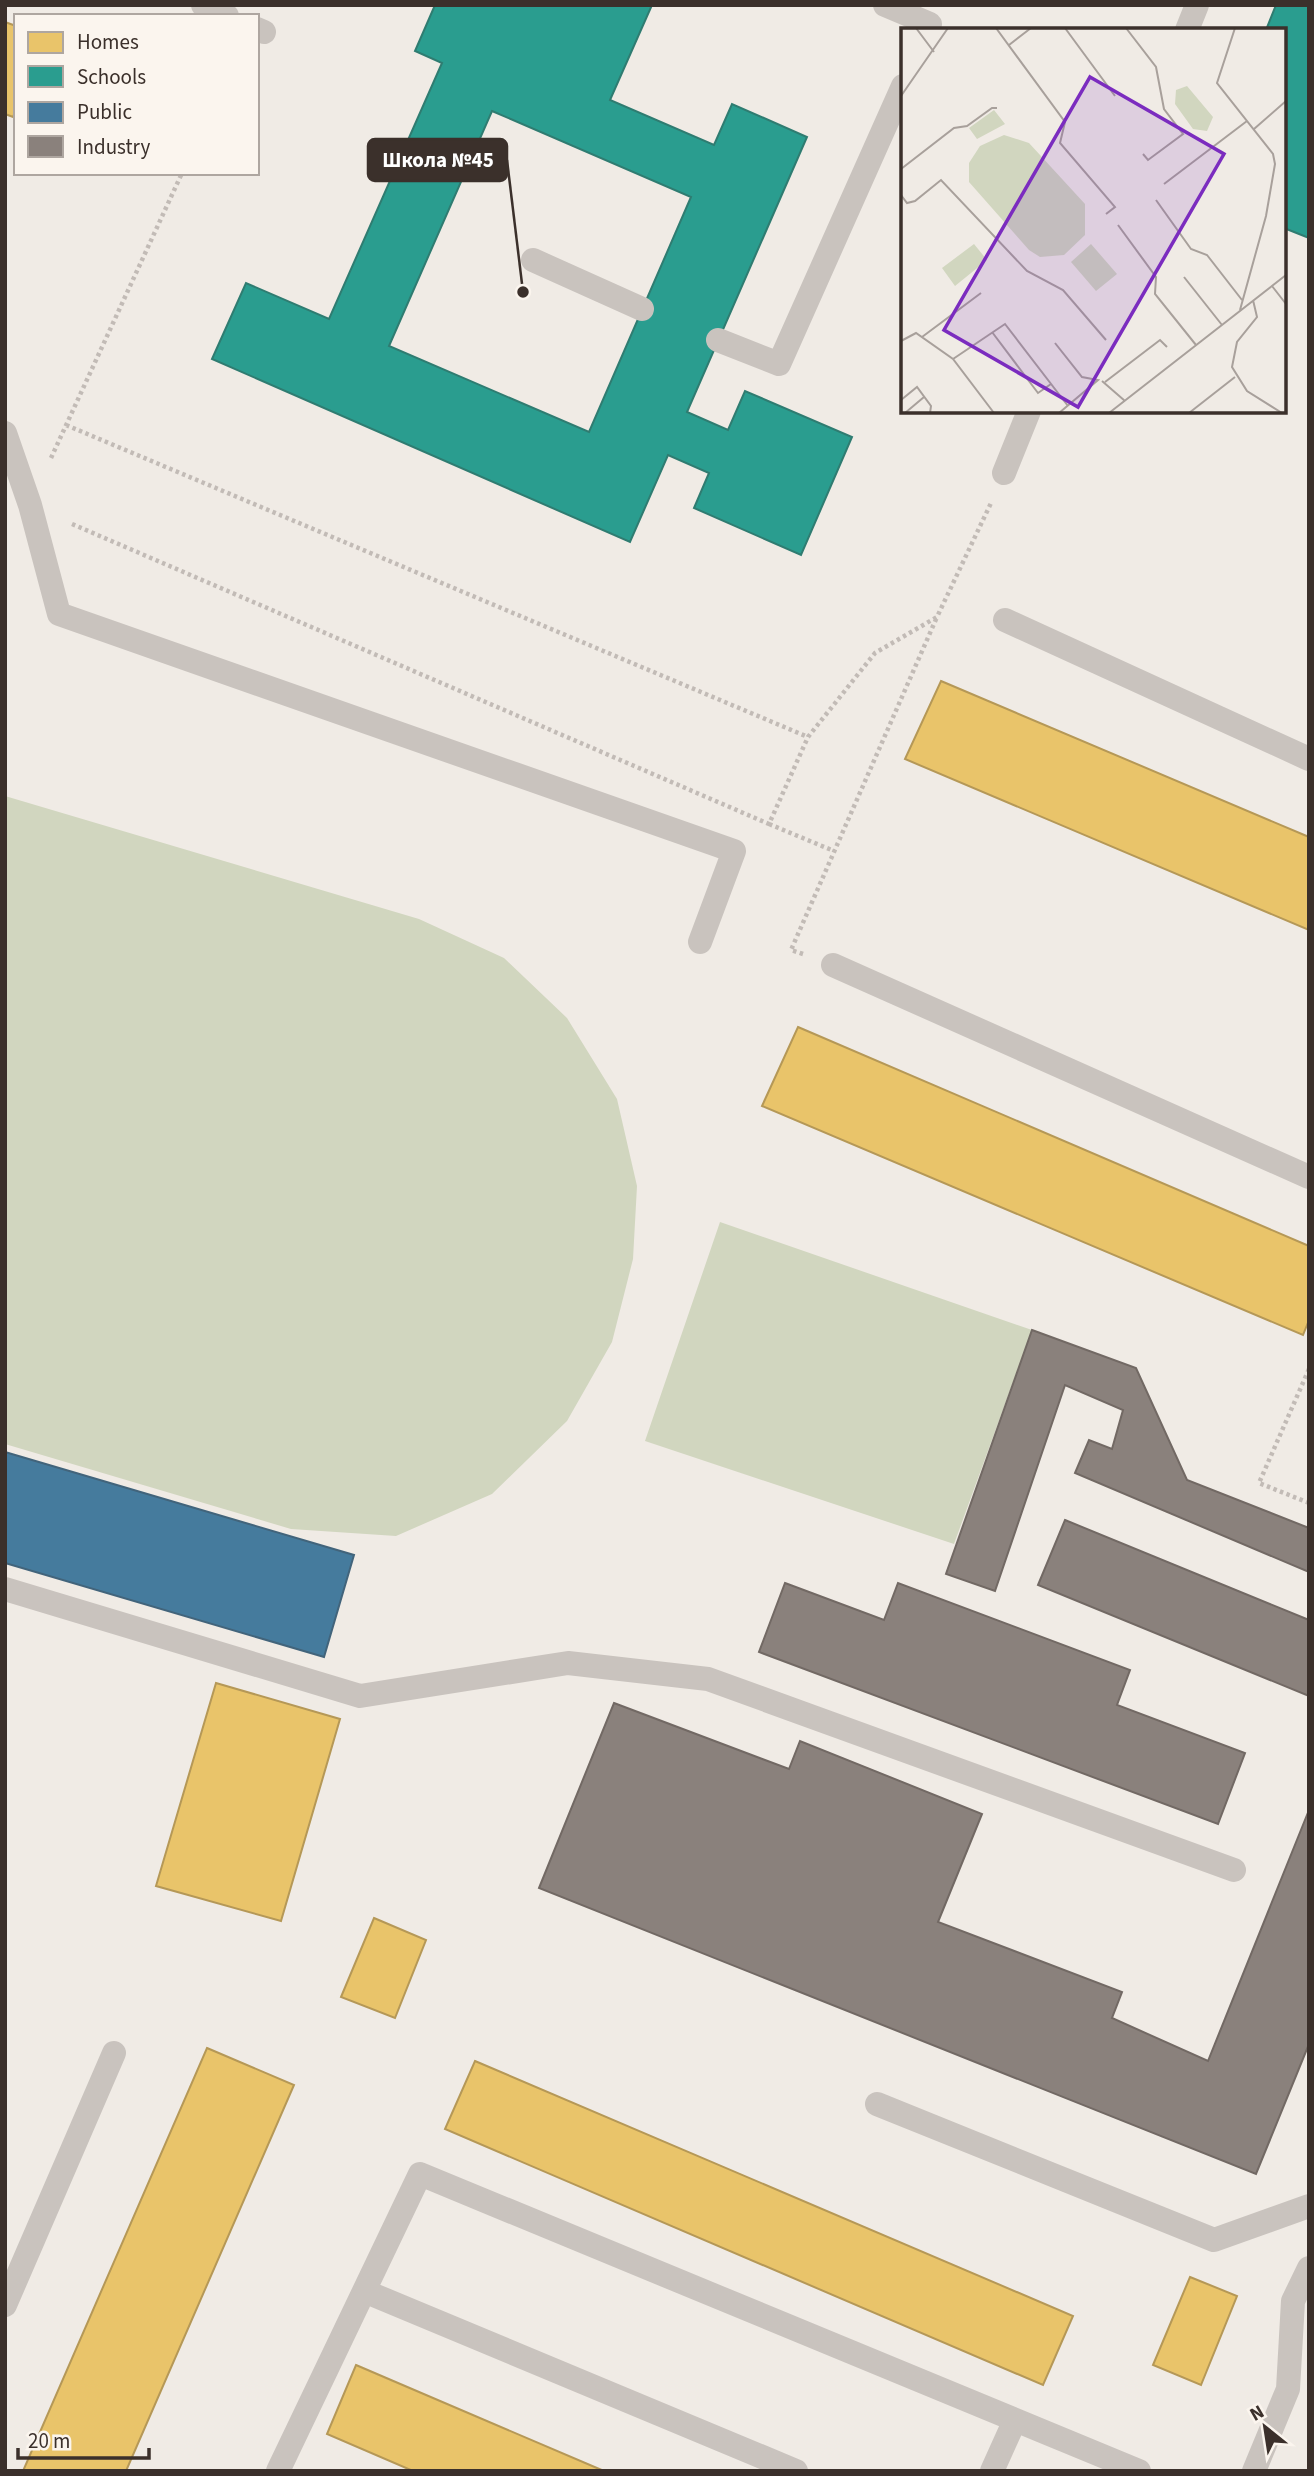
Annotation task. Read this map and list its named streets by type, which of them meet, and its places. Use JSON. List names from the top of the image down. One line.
{"places":["Школа №45"],"legend":["Homes","Schools","Public","Industry"],"scale_bar":"20 m","north":"top left"}
